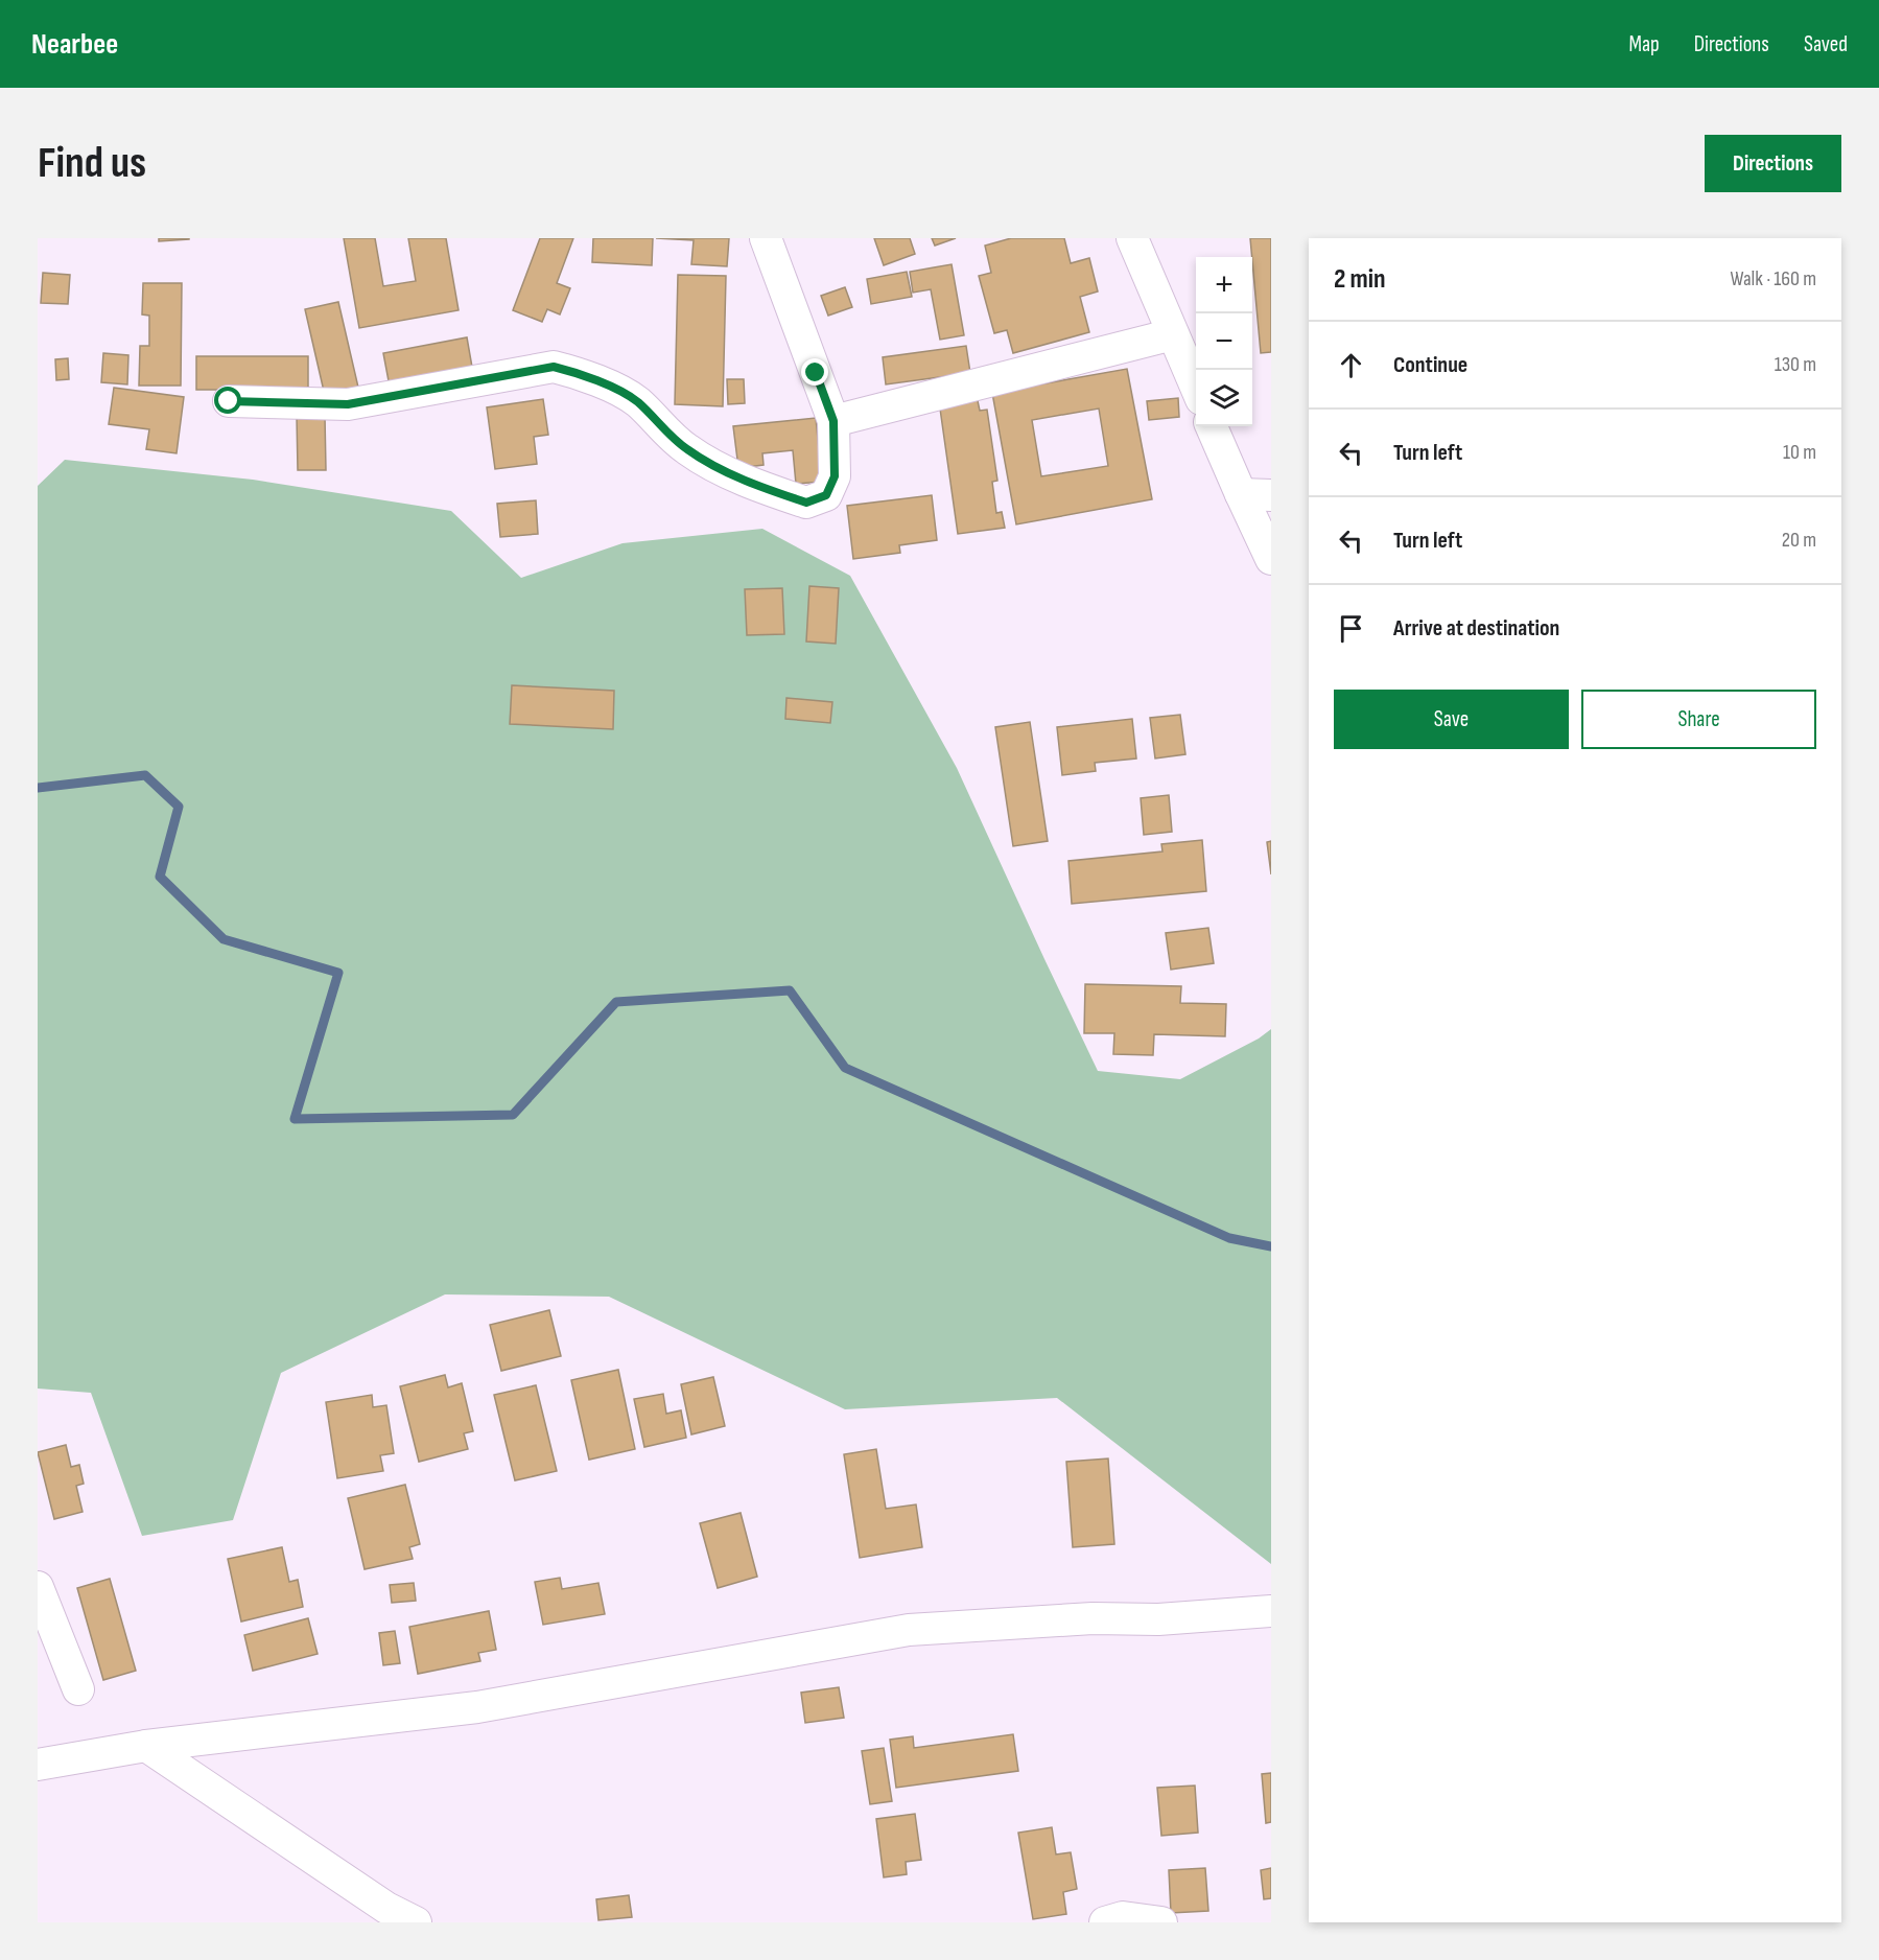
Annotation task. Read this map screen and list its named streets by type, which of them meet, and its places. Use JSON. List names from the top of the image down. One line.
{"page":{"header":"Nearbee","nav":["Map","Directions","Saved"],"buttons":["Directions",["Save","Share"]],"title":"Find us","heading":["2 min","Walk · 160 m"],"map_buttons":["+","−"],"list":[["Continue","130 m"],["Turn left","10 m"],["Turn left","20 m"],"Arrive at destination"]}}
